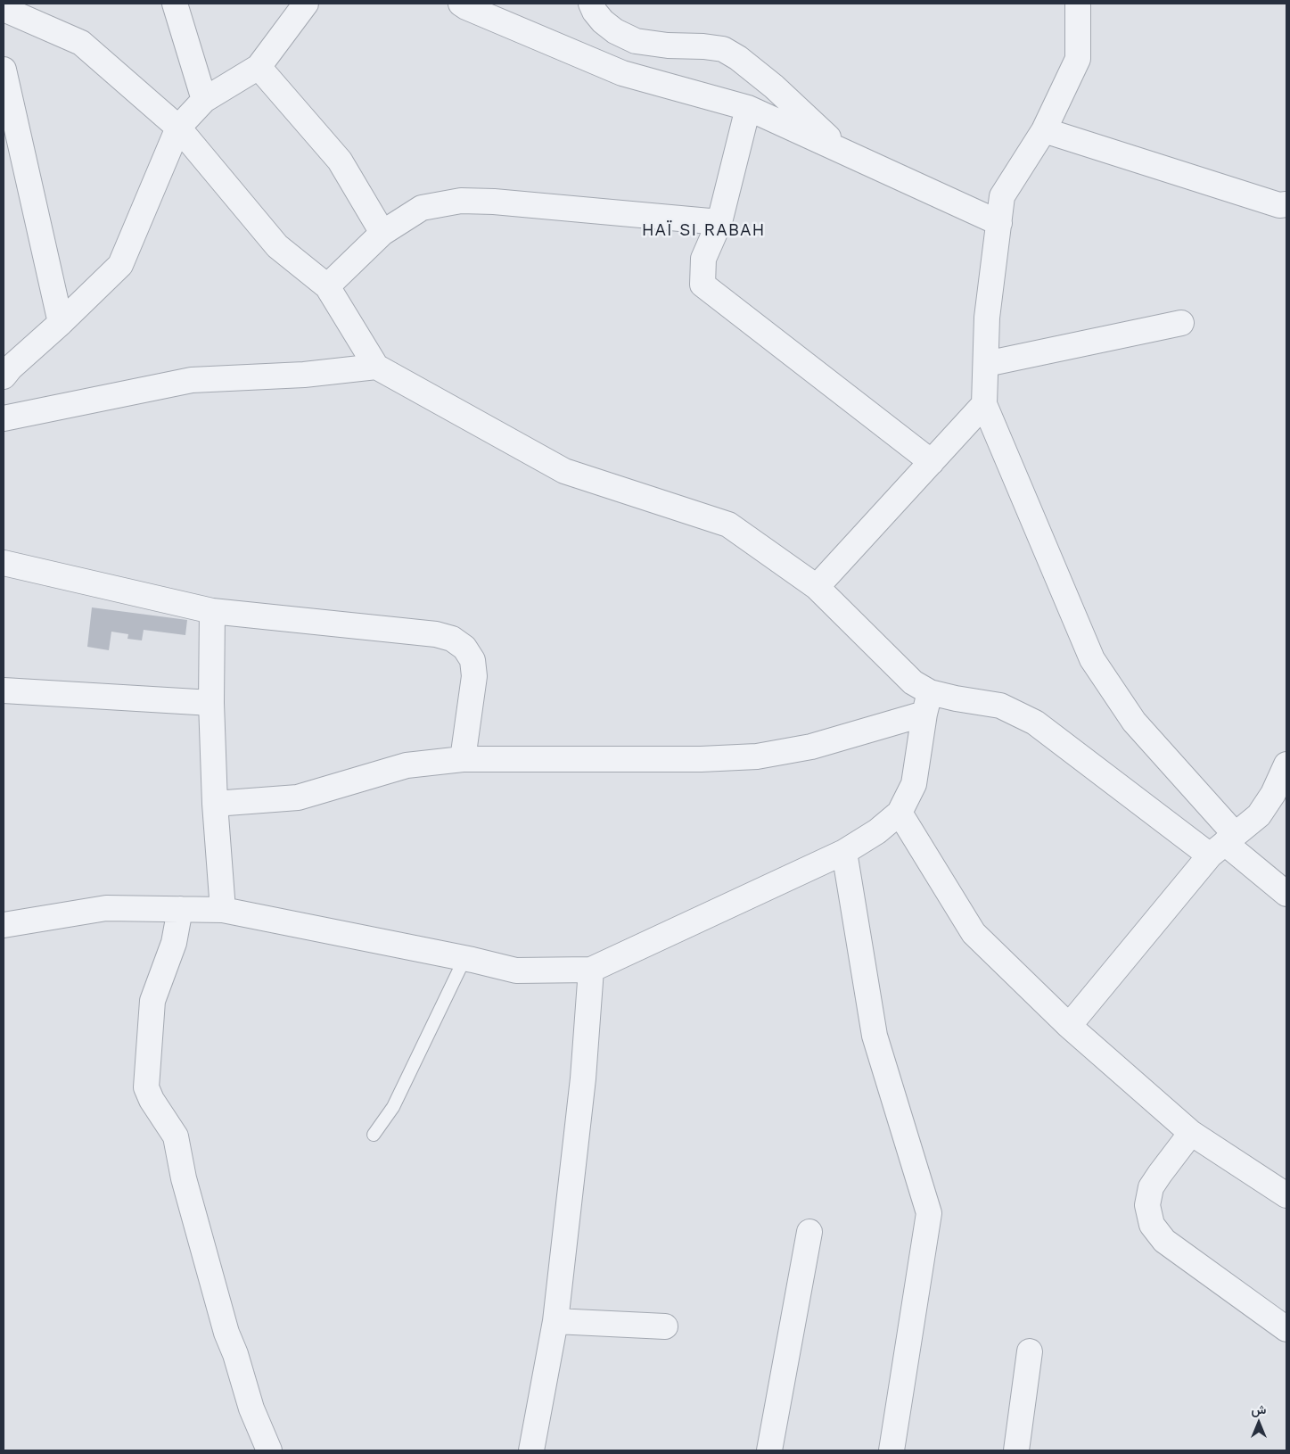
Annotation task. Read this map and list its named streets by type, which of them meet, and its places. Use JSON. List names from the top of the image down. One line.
{"districts":["HAÏ SI RABAH"],"north":"top"}
